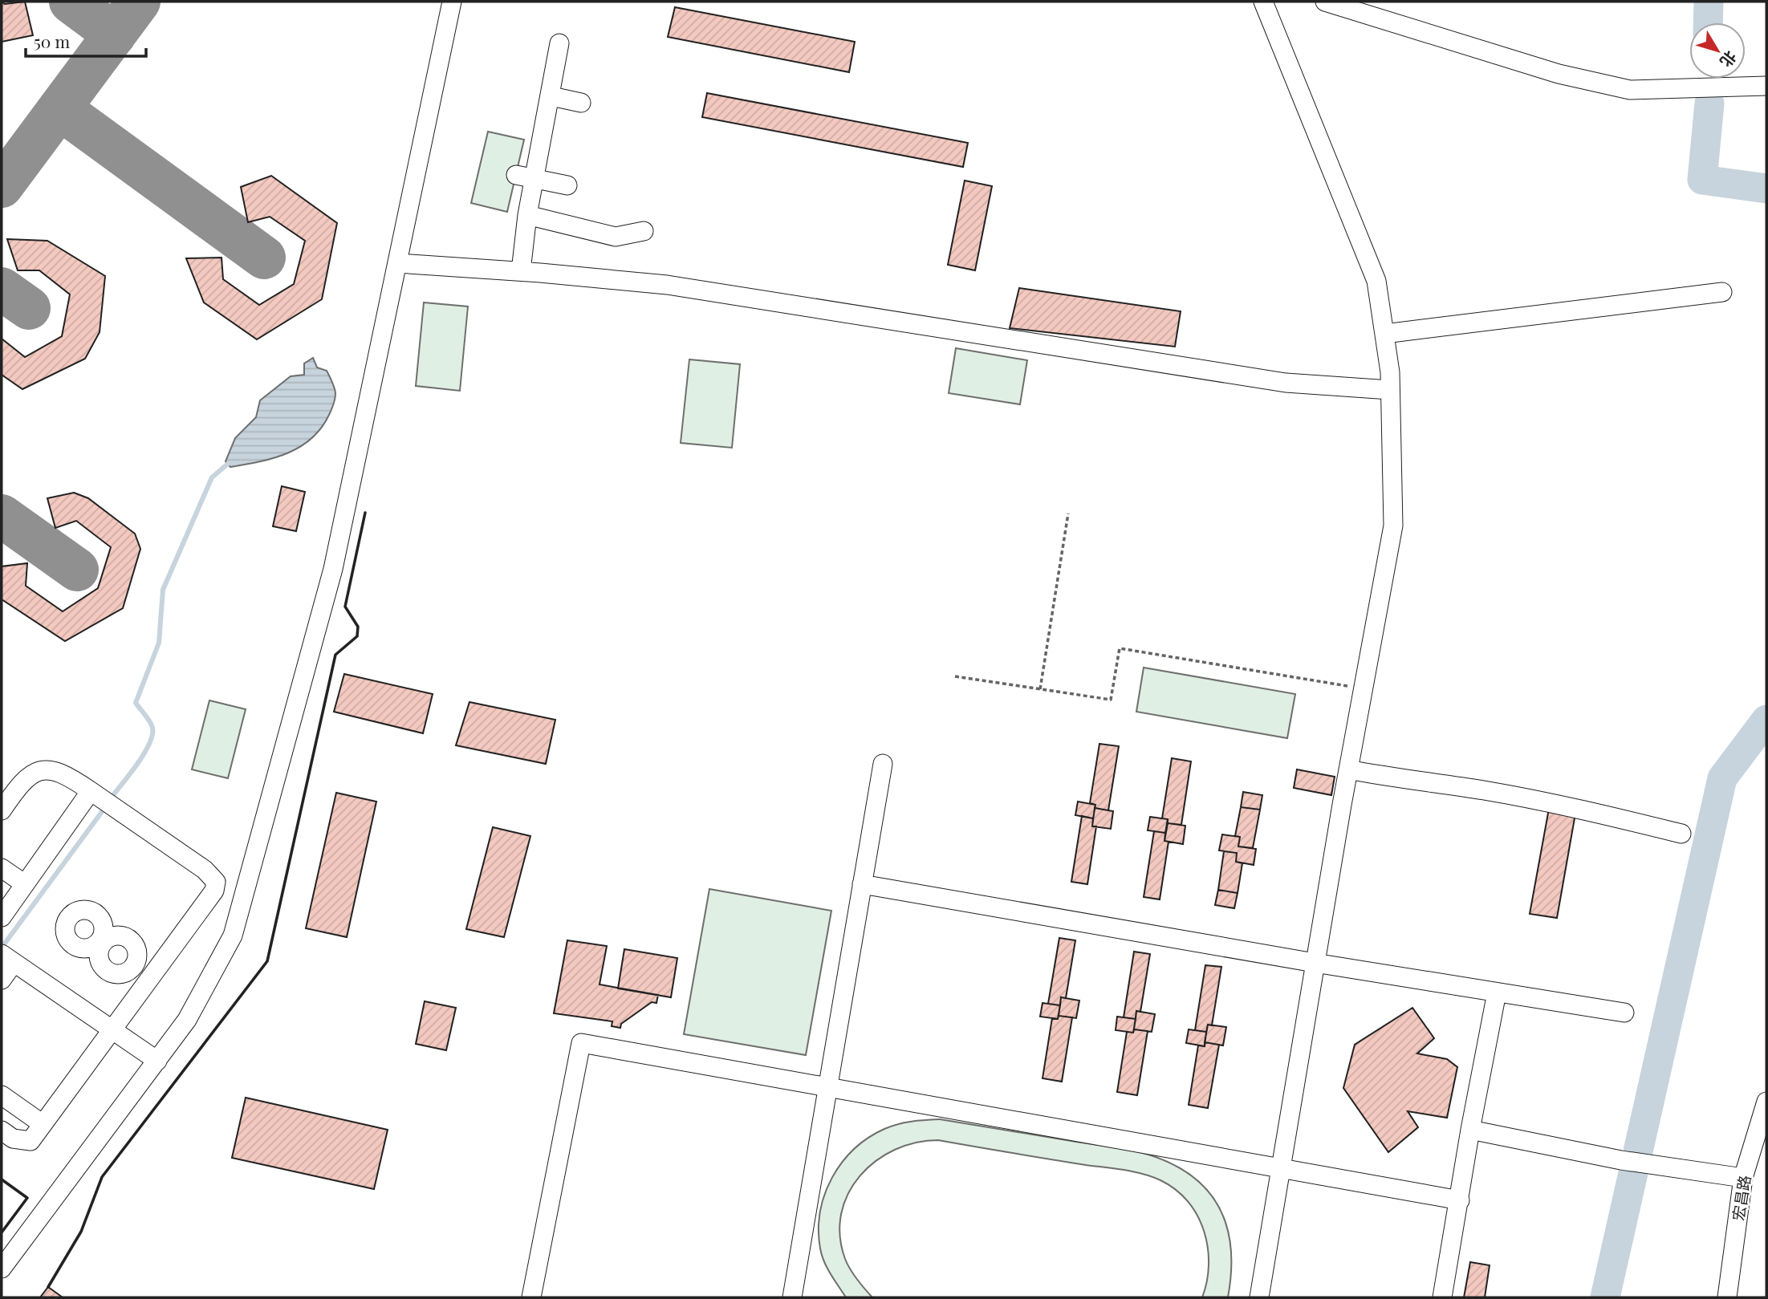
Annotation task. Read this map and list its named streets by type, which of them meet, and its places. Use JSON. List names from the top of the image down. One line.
{"streets":{"street":["宏昌路"]},"scale_bar":"50 m","north":"bottom right"}
